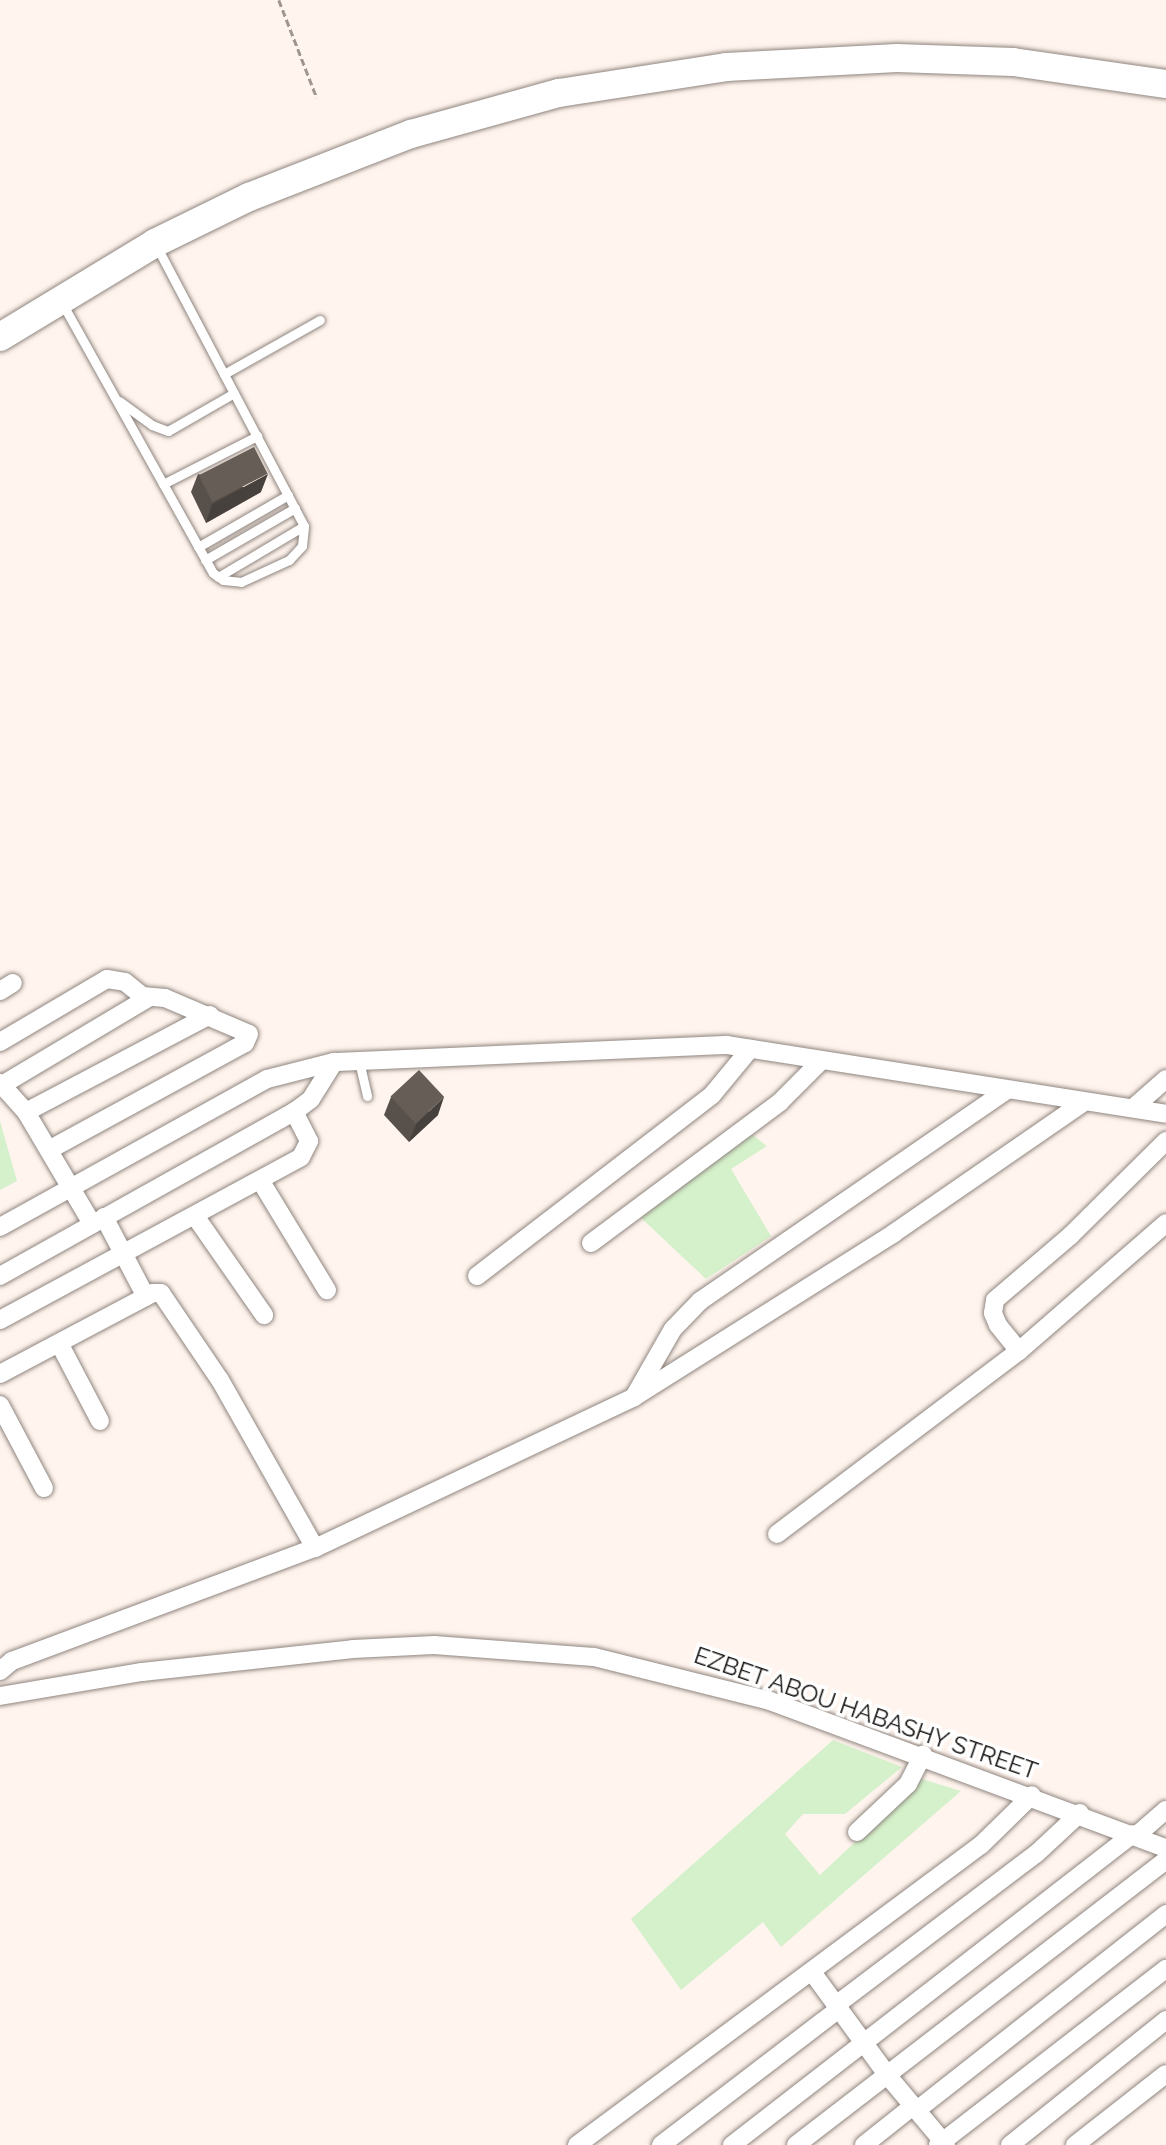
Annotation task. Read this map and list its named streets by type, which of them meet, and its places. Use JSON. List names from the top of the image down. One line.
{"streets":{"street":["EZBET ABOU HABASHY STREET"]}}
